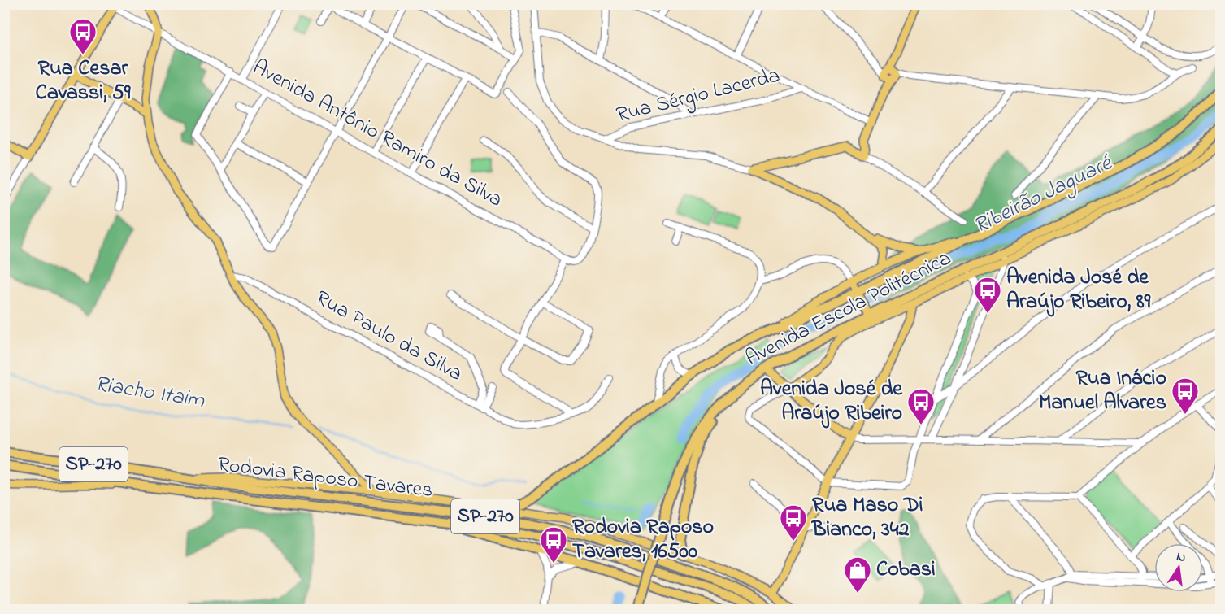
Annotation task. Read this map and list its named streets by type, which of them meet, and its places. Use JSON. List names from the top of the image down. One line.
{"streets":{"highway":["Avenida Escola Politécnica","SP-270","Rodovia Raposo Tavares"],"street":["Rua Sérgio Lacerda","Avenida Antônio Ramiro da Silva","Rua Paulo da Silva"]},"water":["Ribeirão Jaguaré","Riacho Itaim"],"places":{"bus stop":["Rua Cesar Cavassi, 59","Avenida José de Araújo Ribeiro, 89","Rua Inácio Manuel Alvares","Avenida José de Araújo Ribeiro","Rua Maso Di Bianco, 342","Rodovia Raposo Tavares, 16500"],"shop":["Cobasi"]},"north":"top"}
